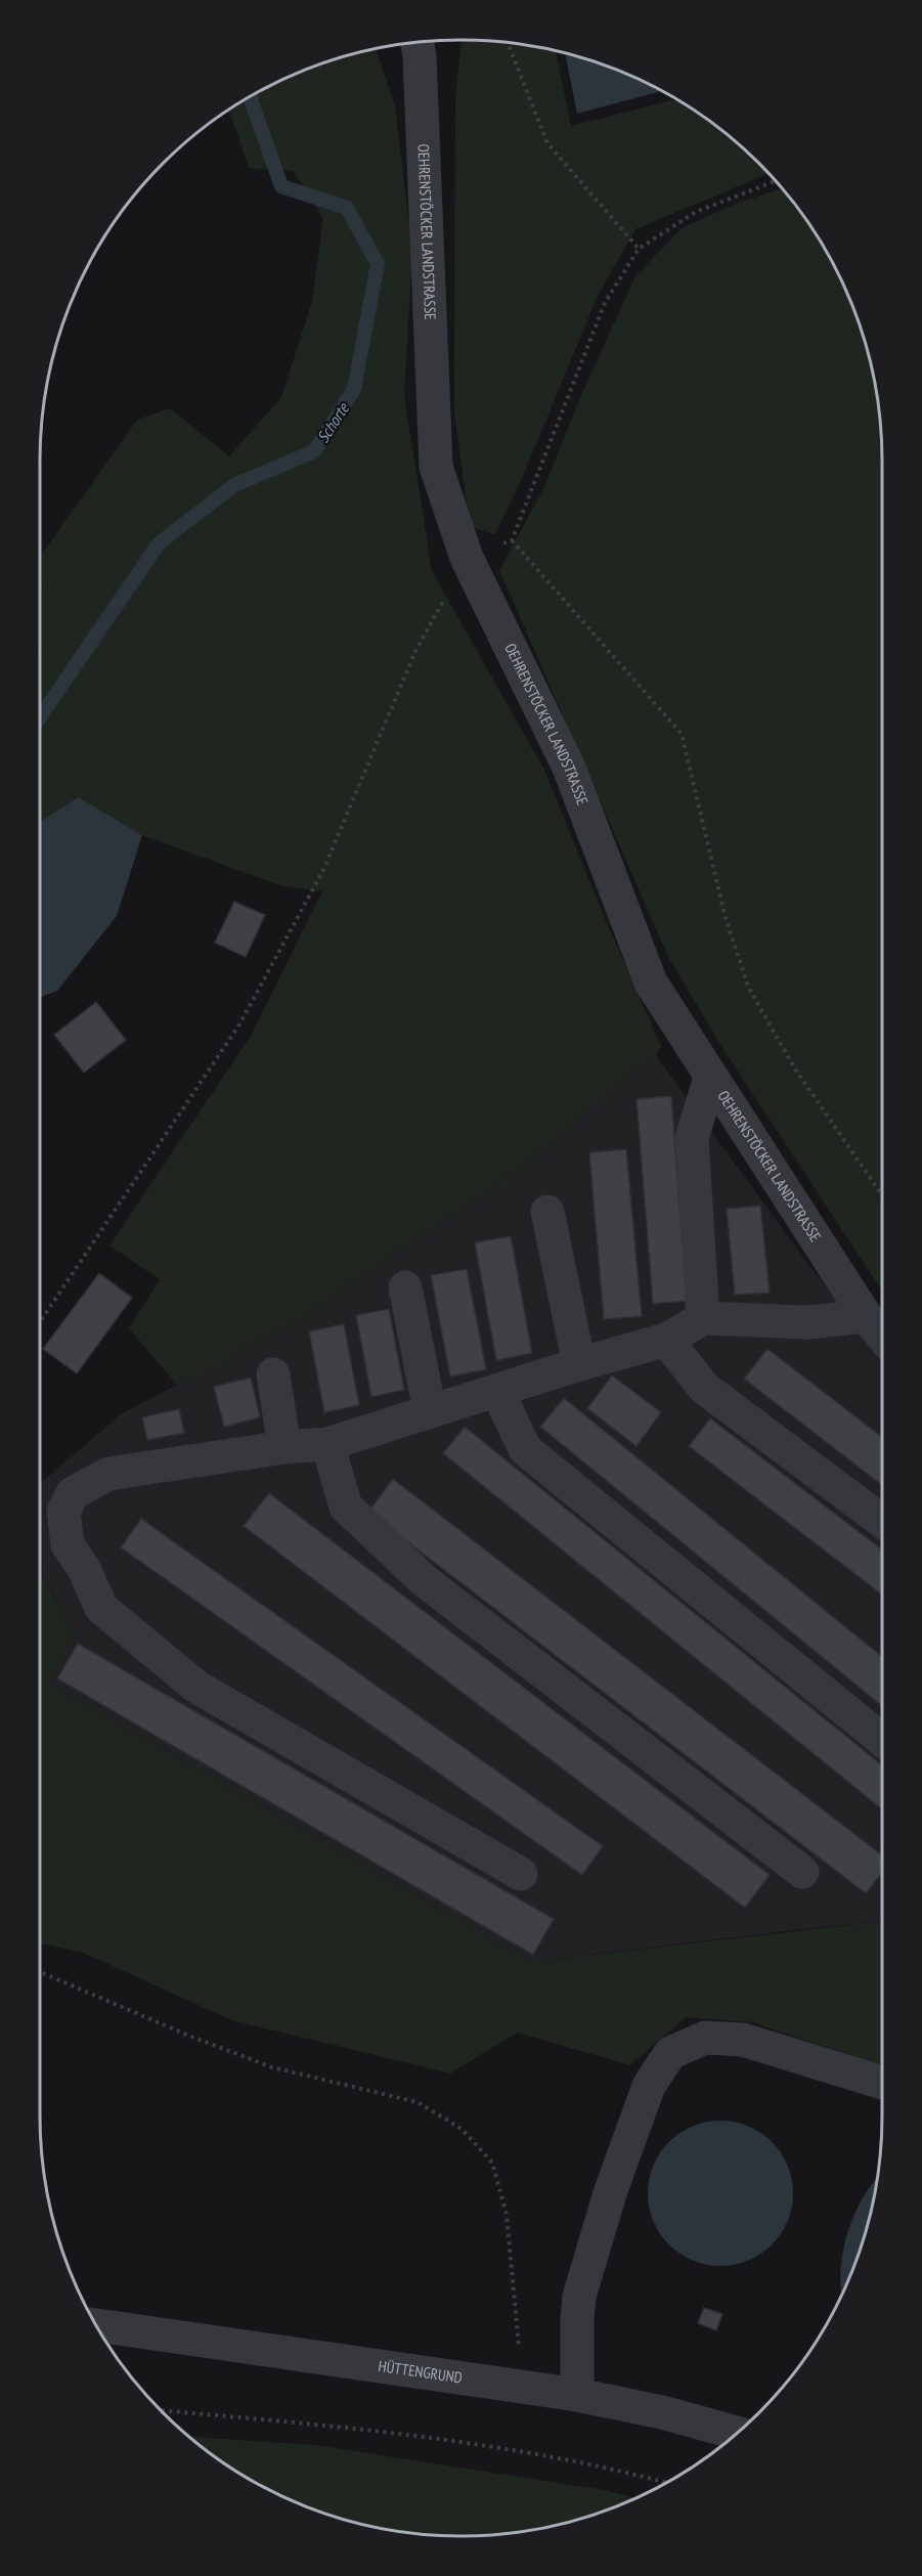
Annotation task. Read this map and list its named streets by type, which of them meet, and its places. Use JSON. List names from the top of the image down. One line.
{"streets":{"street":["OEHRENSTÖCKER LANDSTRASSE","HÜTTENGRUND"]},"water":["Schorte"]}
